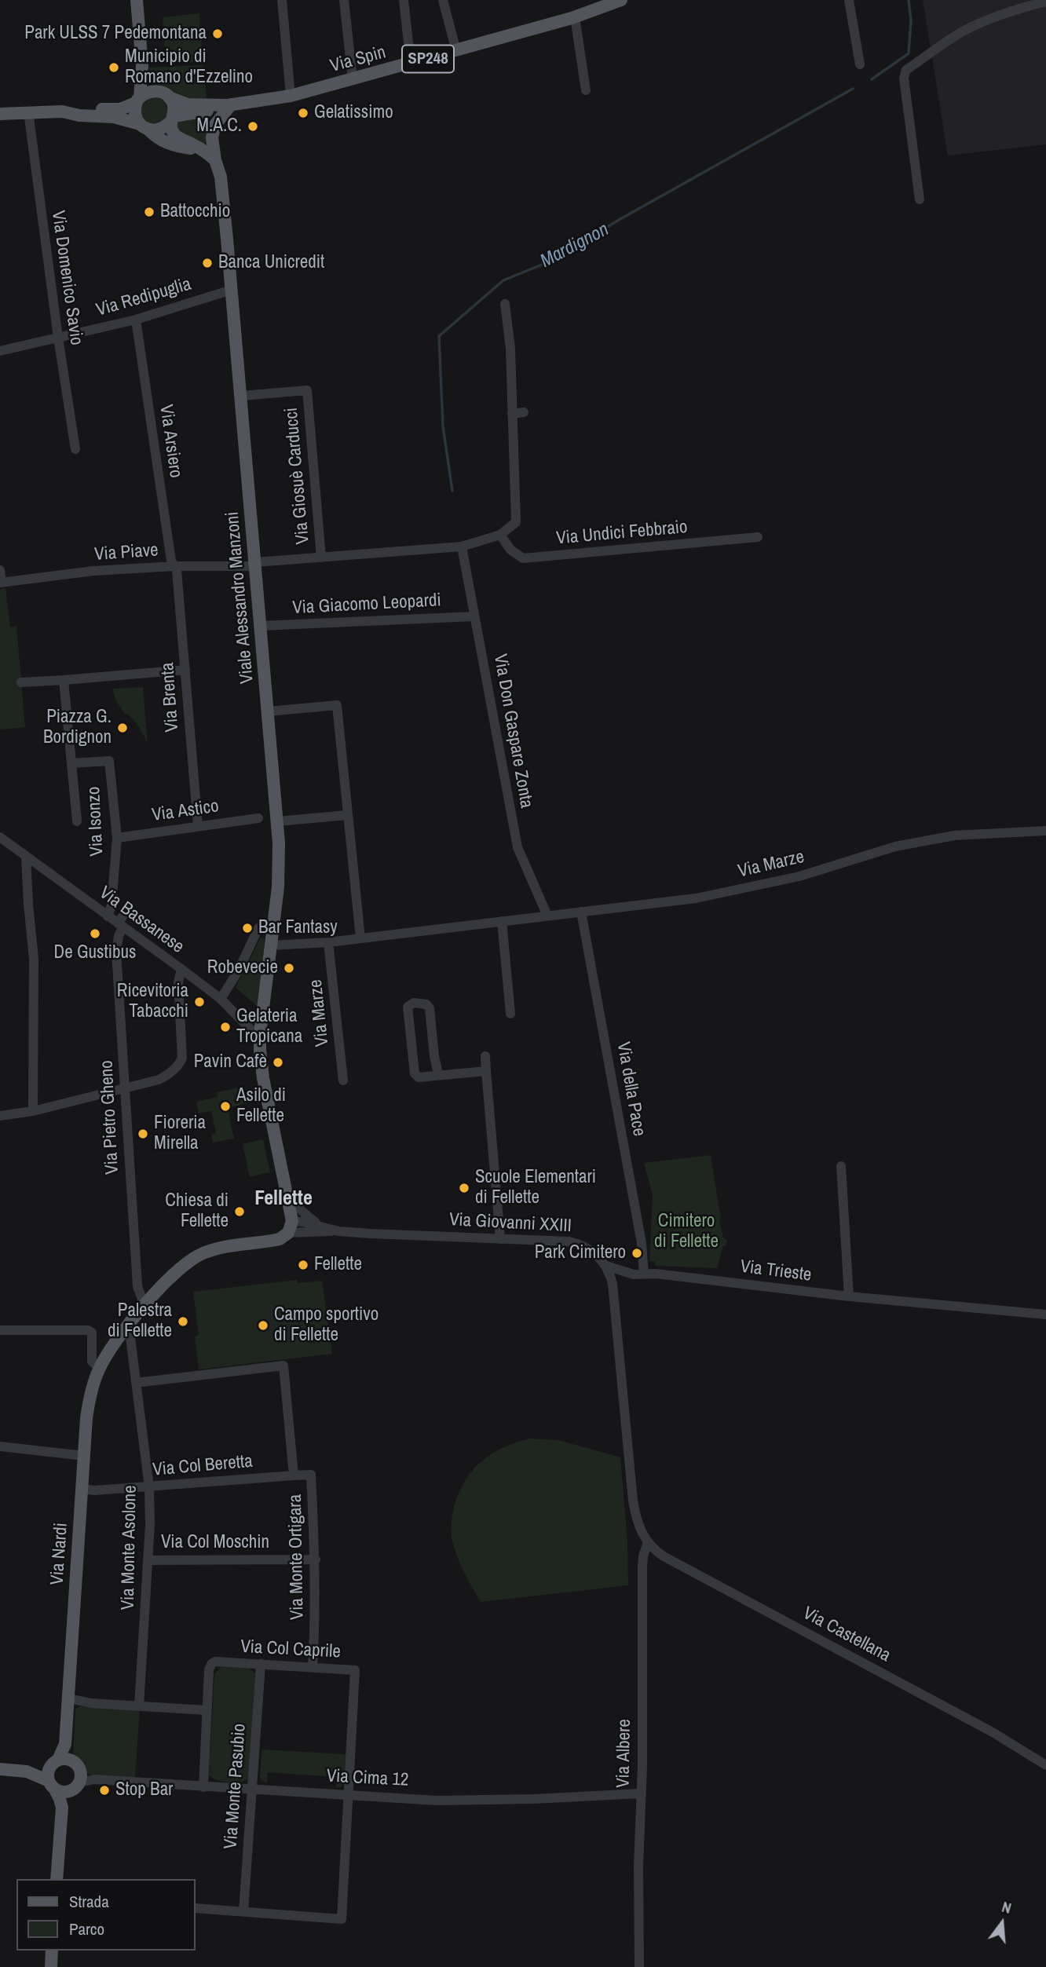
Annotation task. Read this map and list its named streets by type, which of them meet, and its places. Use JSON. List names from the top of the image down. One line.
{"streets":{"main road":["SP248","Via Spin","Viale Alessandro Manzoni","Via Giovanni XXIII","Via Nardi"],"street":["Via Domenico Savio","Via Redipuglia","Via Arsiero","Via Giosuè Carducci","Via Undici Febbraio","Via Piave","Via Giacomo Leopardi","Via Brenta","Via Don Gaspare Zonta","Via Astico","Via Isonzo","Via Marze","Via Bassanese","Via della Pace","Via Pietro Gheno","Via Trieste","Via Col Beretta","Via Col Moschin","Via Monte Asolone","Via Monte Ortigara","Via Castellana","Via Col Caprile","Via Albere","Via Cima 12","Via Monte Pasubio"]},"crossings":[["Via Spin","Viale Alessandro Manzoni"],["Via Domenico Savio","Via Redipuglia"],["Via Redipuglia","Via Arsiero"],["Via Redipuglia","Viale Alessandro Manzoni"],["Via Arsiero","Via Piave"],["Via Arsiero","Via Brenta"],["Via Giosuè Carducci","Viale Alessandro Manzoni"],["Via Piave","Viale Alessandro Manzoni"],["Via Piave","Via Brenta"],["Viale Alessandro Manzoni","Via Giacomo Leopardi"],["Viale Alessandro Manzoni","Via Marze"],["Viale Alessandro Manzoni","Via Bassanese"],["Viale Alessandro Manzoni","Via Giovanni XXIII"],["Via Giacomo Leopardi","Via Don Gaspare Zonta"],["Via Brenta","Via Astico"],["Via Don Gaspare Zonta","Via Marze"],["Via Astico","Via Isonzo"],["Via Isonzo","Via Bassanese"],["Via Marze","Via della Pace"],["Via Bassanese","Via Pietro Gheno"],["Via Bassanese","Via Giovanni XXIII"],["Via della Pace","Via Trieste"],["Via Pietro Gheno","Via Giovanni XXIII"],["Via Giovanni XXIII","Via Trieste"],["Via Giovanni XXIII","Via Monte Asolone"],["Via Giovanni XXIII","Via Nardi"],["Via Trieste","Via Castellana"],["Via Col Beretta","Via Monte Asolone"],["Via Col Beretta","Via Nardi"],["Via Col Beretta","Via Monte Ortigara"],["Via Col Moschin","Via Monte Asolone"],["Via Col Moschin","Via Monte Ortigara"],["Via Monte Asolone","Via Monte Ortigara"],["Via Nardi","Via Cima 12"],["Via Monte Ortigara","Via Col Caprile"],["Via Castellana","Via Albere"],["Via Col Caprile","Via Cima 12"],["Via Col Caprile","Via Monte Pasubio"],["Via Albere","Via Cima 12"],["Via Cima 12","Via Monte Pasubio"]],"districts":["Fellette"],"water":["Mardignon"],"parks":["Cimitero di Fellette"],"places":["Park ULSS 7 Pedemontana","Municipio di Romano d'Ezzelino","Gelatissimo","M.A.C.","Battocchio","Banca Unicredit","Piazza G. Bordignon","Bar Fantasy","De Gustibus","Robevecie","Ricevitoria Tabacchi","Gelateria Tropicana","Pavin Cafè","Asilo di Fellette","Fioreria Mirella","Scuole Elementari di Fellette","Chiesa di Fellette","Park Cimitero","Fellette","Palestra di Fellette","Campo sportivo di Fellette","Stop Bar"],"legend":["Strada","Parco"],"north":"top"}
